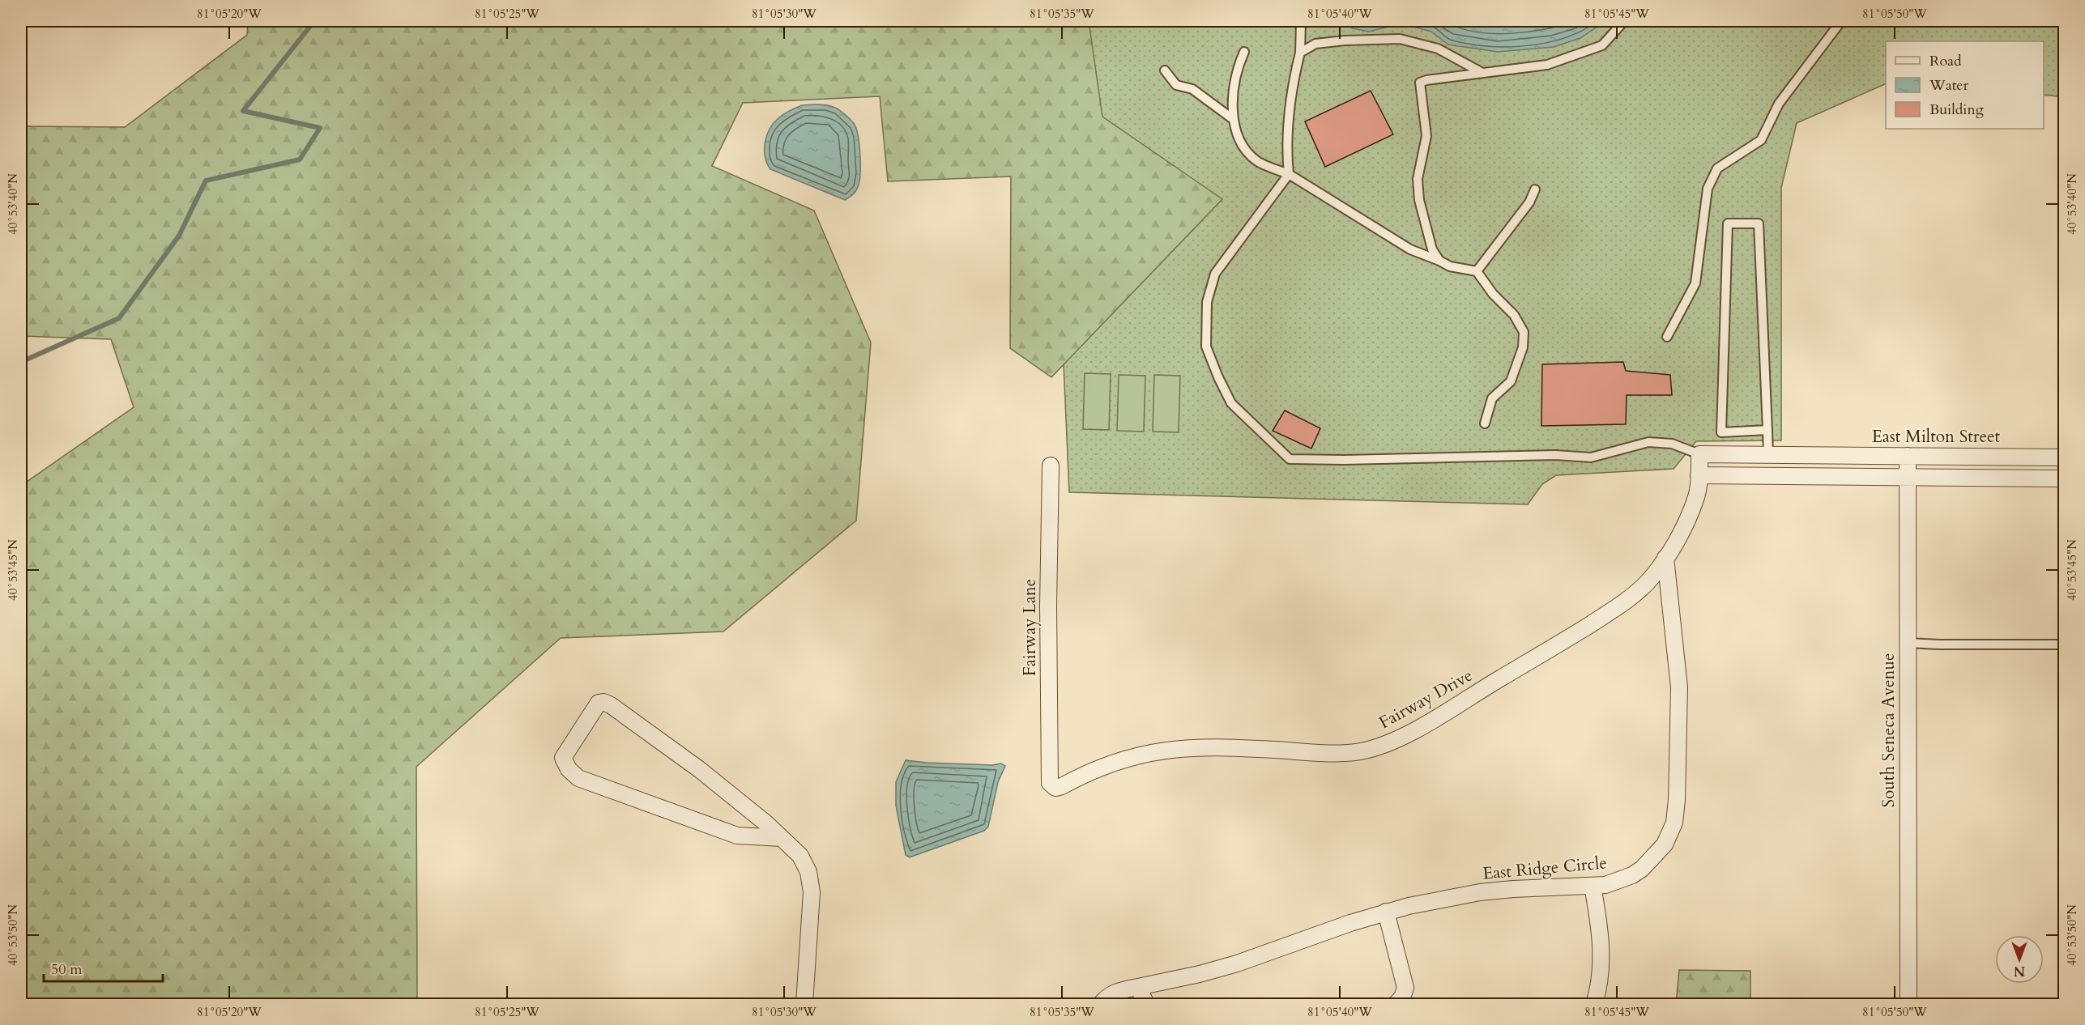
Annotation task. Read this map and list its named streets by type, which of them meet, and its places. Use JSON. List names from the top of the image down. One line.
{"streets":{"street":["East Milton Street","Fairway Lane","Fairway Drive","South Seneca Avenue","East Ridge Circle"]},"crossings":[["East Milton Street","South Seneca Avenue"],["Fairway Lane","Fairway Drive"],["Fairway Drive","East Ridge Circle"]],"legend":["Road","Water","Building"],"scale_bar":"50 m","north":"bottom","coordinates":["81°05'20\"W","81°05'25\"W","81°05'30\"W","81°05'35\"W","81°05'40\"W","81°05'45\"W","81°05'50\"W","40°53'40\"N","40°53'45\"N","40°53'50\"N"]}
